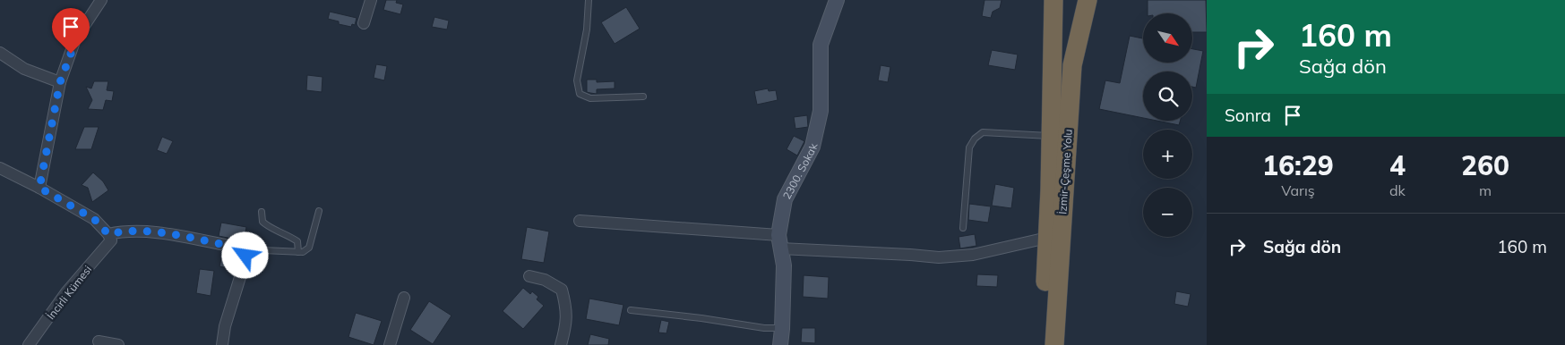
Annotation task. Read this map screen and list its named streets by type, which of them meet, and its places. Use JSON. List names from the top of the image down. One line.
{"streets":{"highway":["İzmir-Çeşme Yolu"],"street":["2300. Sokak","İncirli Kümesi"]},"north":"bottom right","page":{"turn":["160 m","Sağa dön"],"map_buttons":["+","−"],"then":"Sonra","eta":["16:29","Varış","4","dk","260","m"],"list":[{"name":"Sağa dön","value":"160 m"}]}}
